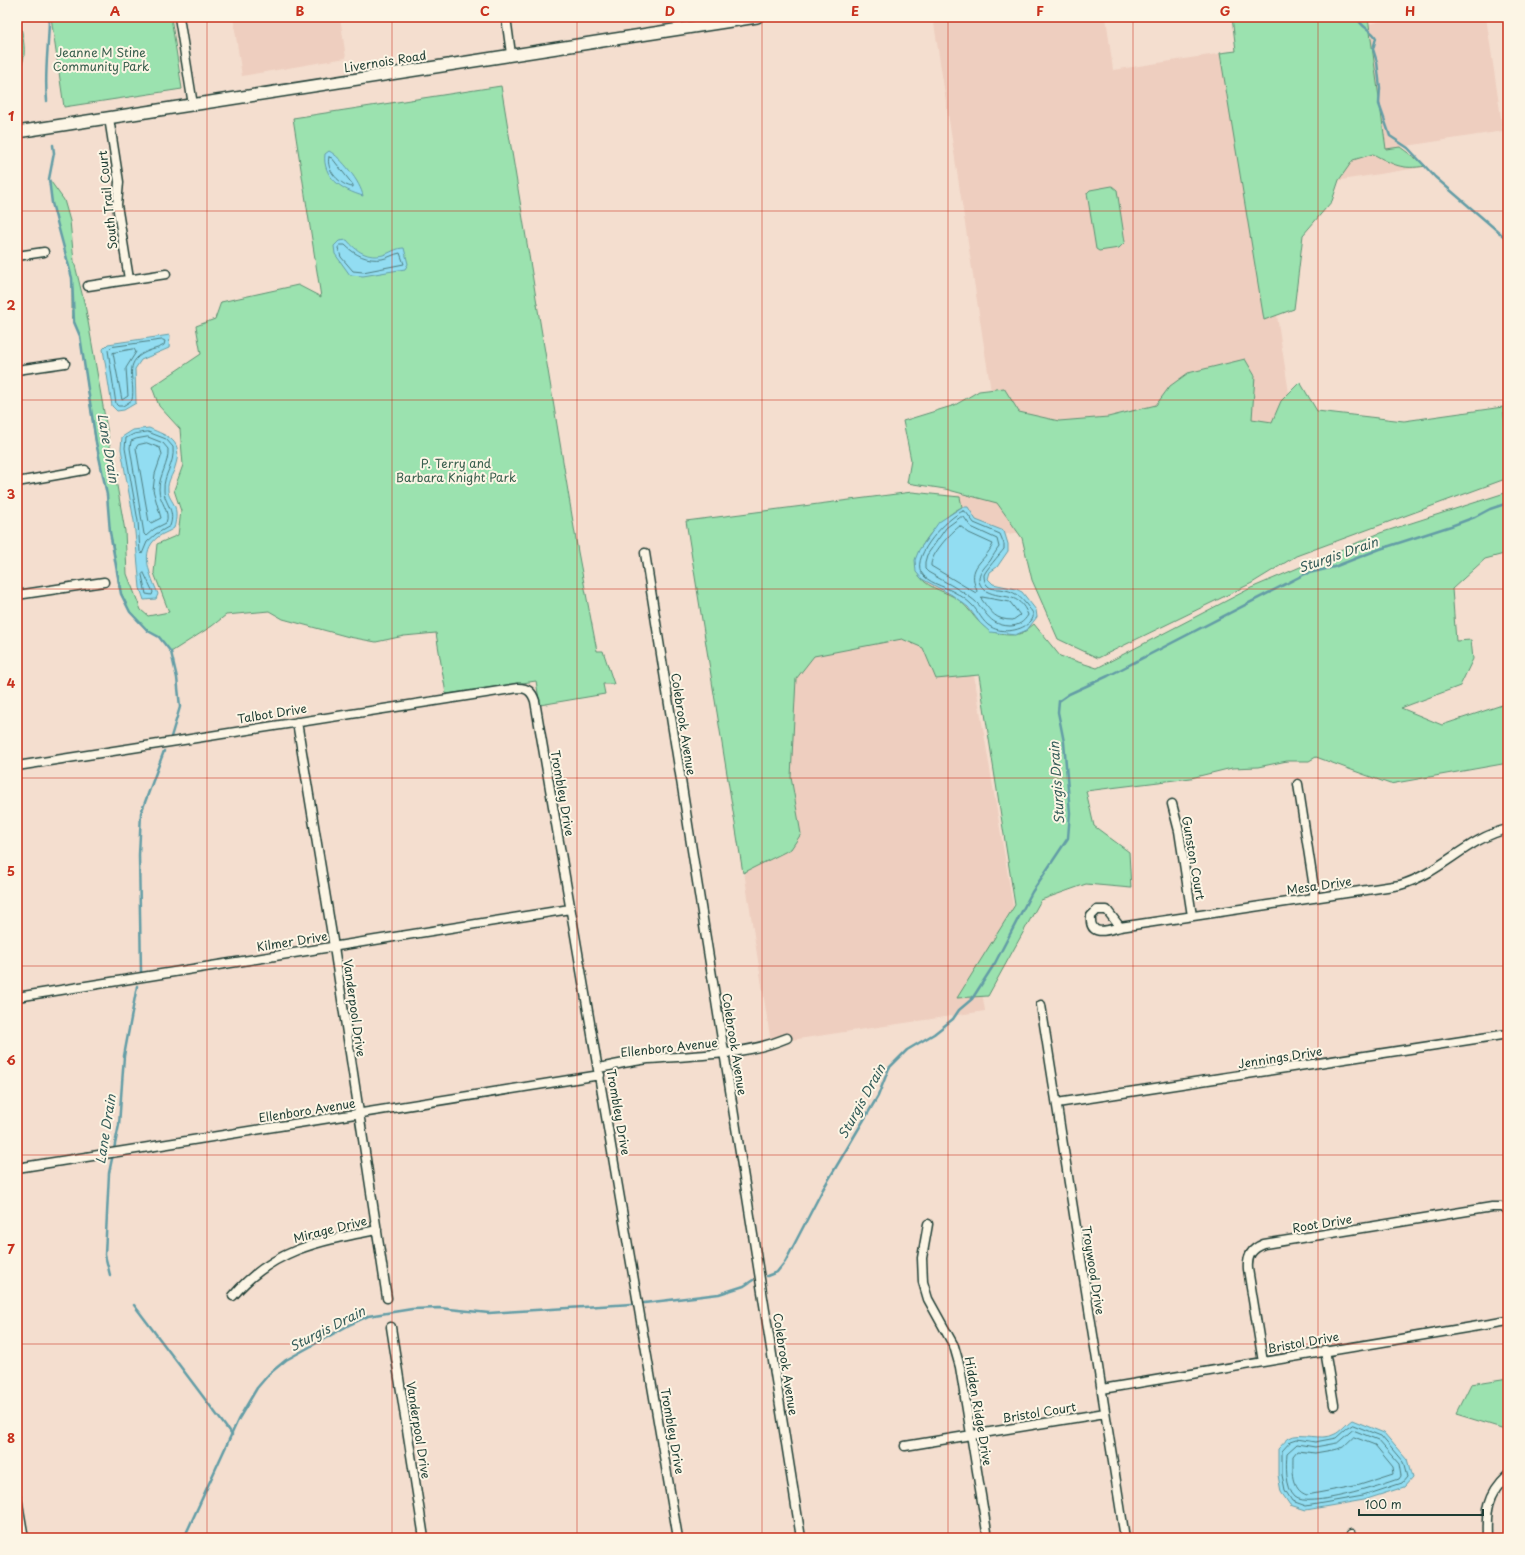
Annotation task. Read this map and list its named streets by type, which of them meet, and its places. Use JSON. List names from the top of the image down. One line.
{"streets":{"main road":["Livernois Road"],"street":["South Trail Court","Talbot Drive","Colebrook Avenue","Trombley Drive","Gunston Court","Mesa Drive","Kilmer Drive","Vanderpool Drive","Ellenboro Avenue","Jennings Drive","Root Drive","Mirage Drive","Troywood Drive","Bristol Drive","Hidden Ridge Drive","Bristol Court"]},"crossings":[["Livernois Road","South Trail Court"],["Talbot Drive","Trombley Drive"],["Talbot Drive","Vanderpool Drive"],["Colebrook Avenue","Ellenboro Avenue"],["Trombley Drive","Kilmer Drive"],["Trombley Drive","Ellenboro Avenue"],["Gunston Court","Mesa Drive"],["Kilmer Drive","Vanderpool Drive"],["Vanderpool Drive","Ellenboro Avenue"],["Vanderpool Drive","Mirage Drive"],["Jennings Drive","Troywood Drive"],["Root Drive","Bristol Drive"],["Troywood Drive","Bristol Drive"],["Troywood Drive","Bristol Court"],["Hidden Ridge Drive","Bristol Court"]],"water":["Lane Drain","Sturgis Drain"],"parks":["Jeanne M Stine Community Park","P. Terry and Barbara Knight Park"],"scale_bar":"100 m","grid":{"columns":["A","B","C","D","E","F","G","H"],"rows":["1","2","3","4","5","6","7","8"]}}
